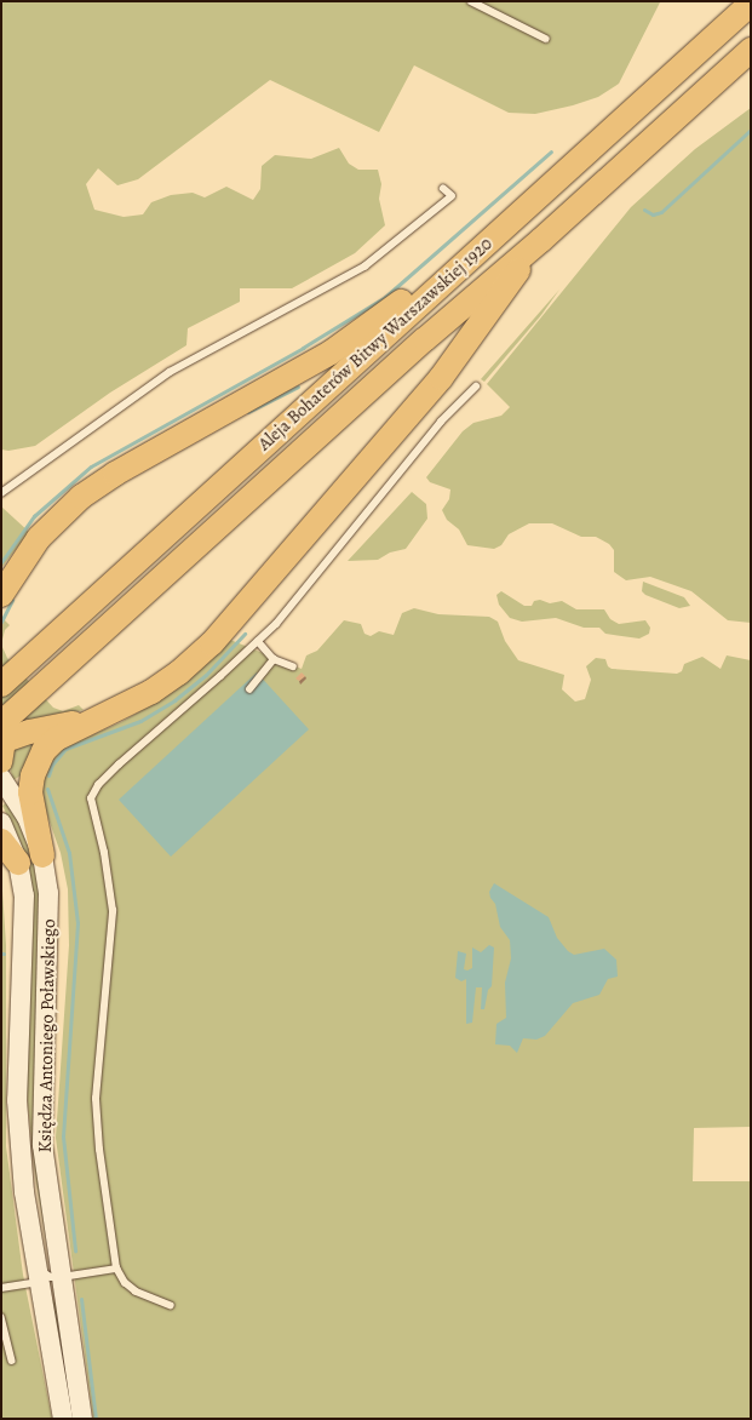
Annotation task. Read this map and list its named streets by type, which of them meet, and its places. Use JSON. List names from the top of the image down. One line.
{"streets":{"highway":["Aleja Bohaterów Bitwy Warszawskiej 1920"],"main road":["Księdza Antoniego Poławskiego"]}}
